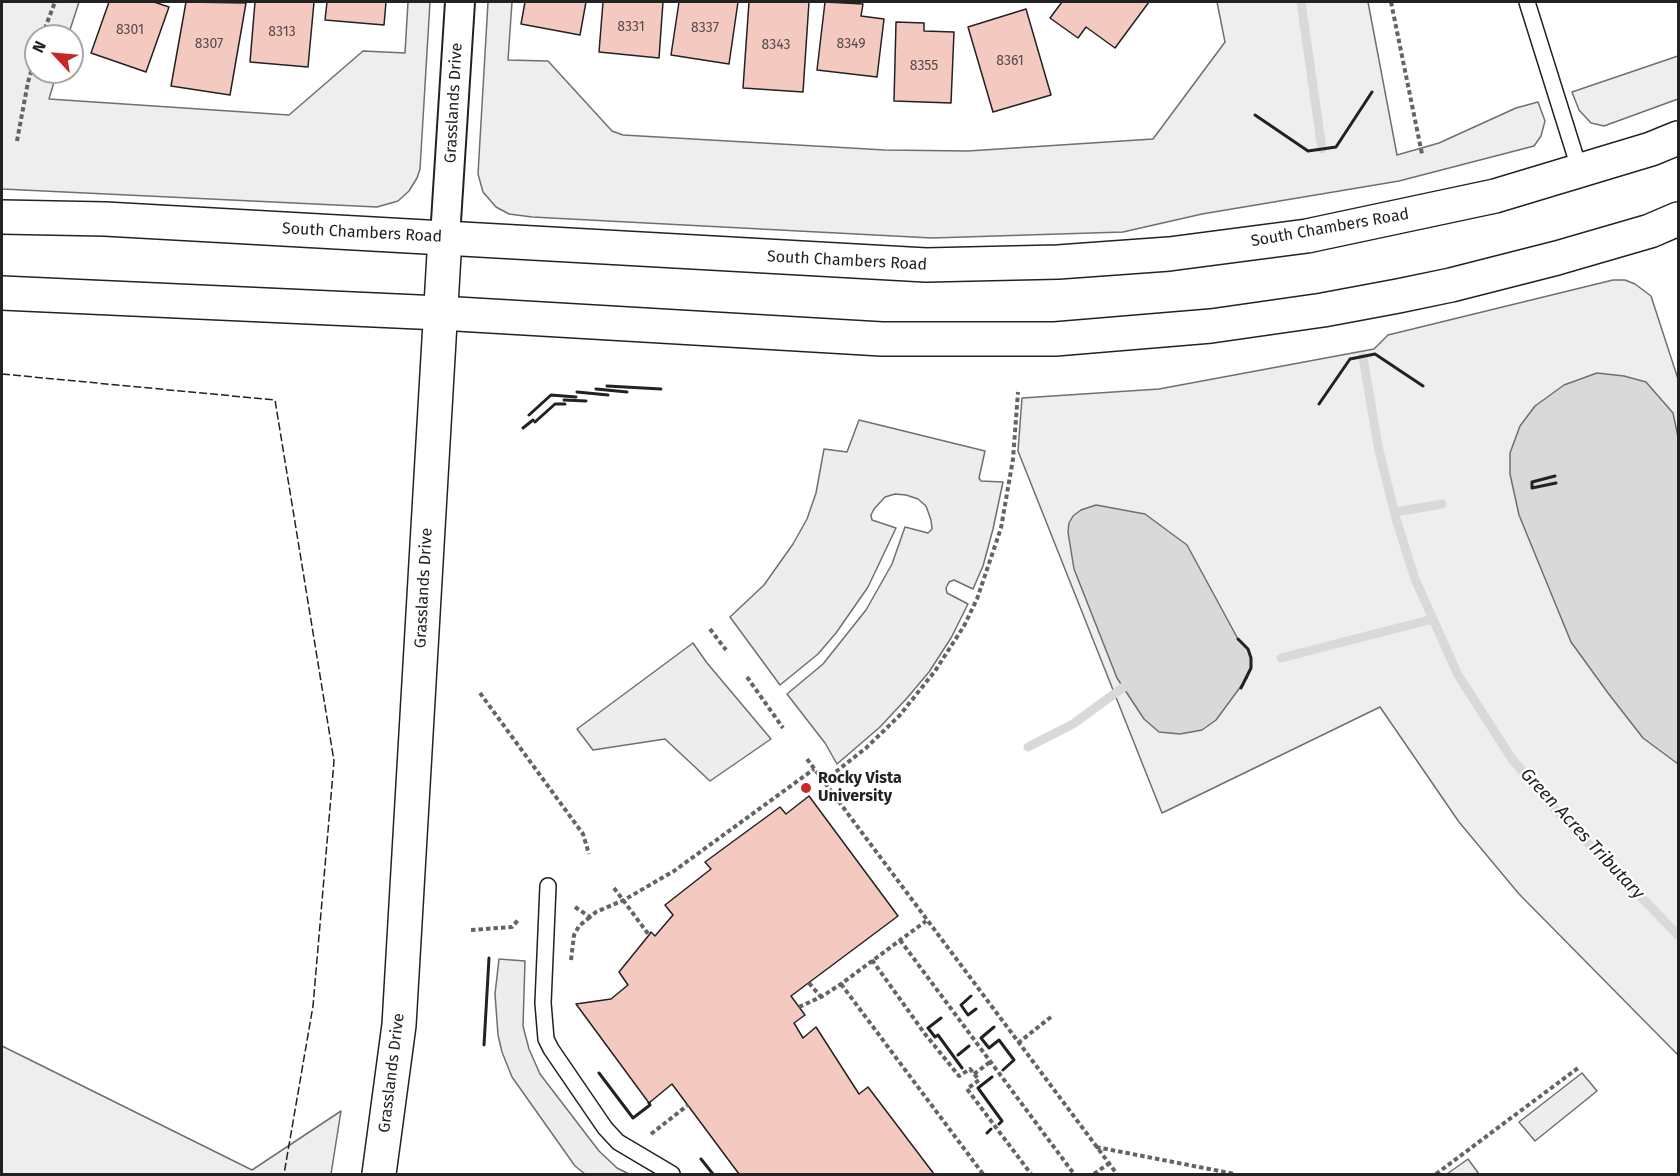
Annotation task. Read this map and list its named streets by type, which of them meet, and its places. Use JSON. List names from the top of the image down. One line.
{"streets":{"main road":["Grasslands Drive","South Chambers Road"]},"crossings":[["Grasslands Drive","South Chambers Road"]],"water":["Green Acres Tributary"],"places":["Rocky Vista University"],"house_numbers":["8331","8337","8301","8313","8307","8349","8343","8361","8355"],"north":"top left"}
